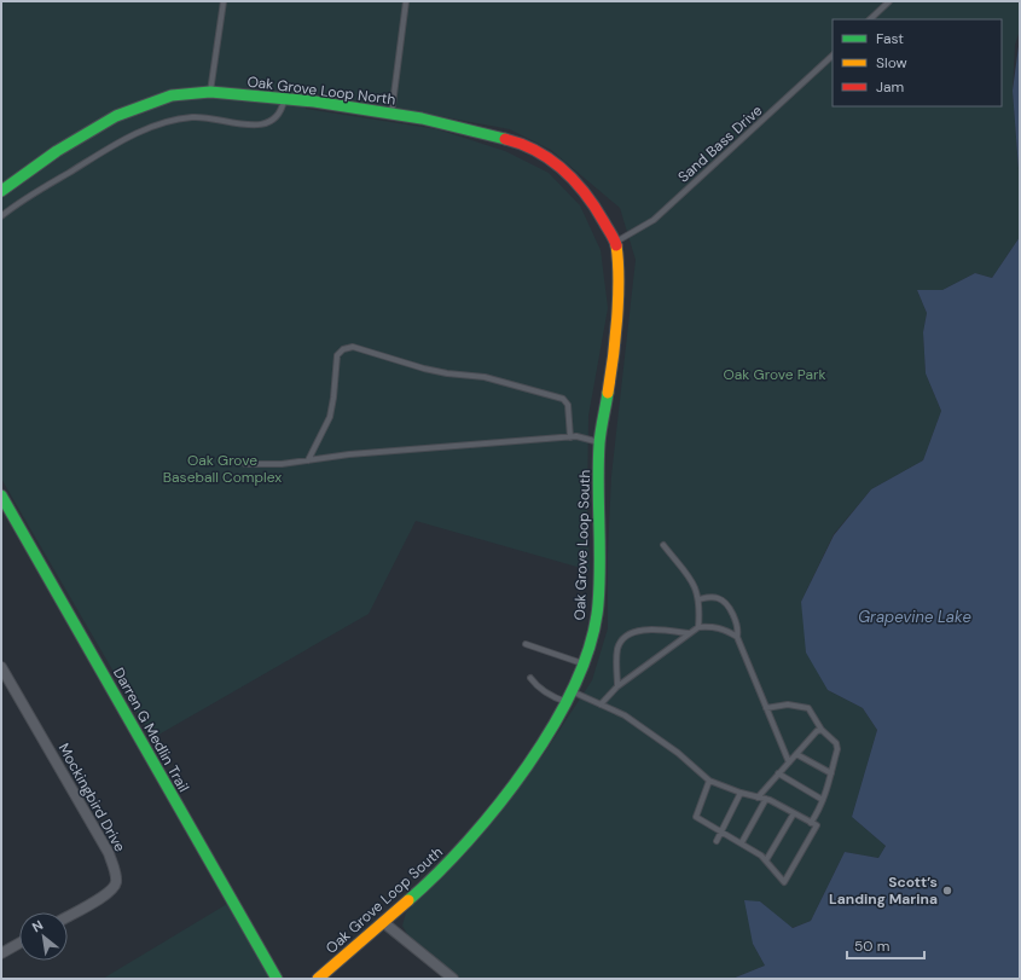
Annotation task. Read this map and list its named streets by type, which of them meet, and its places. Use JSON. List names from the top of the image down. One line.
{"streets":{"street":["Oak Grove Loop North","Oak Grove Loop South","Darren G Medlin Trail","Mockingbird Drive"],"lane":["Sand Bass Drive"]},"crossings":[["Oak Grove Loop North","Sand Bass Drive"],["Oak Grove Loop North","Oak Grove Loop South"],["Sand Bass Drive","Oak Grove Loop South"]],"water":["Grapevine Lake"],"parks":["Oak Grove Park","Oak Grove Baseball Complex"],"places":["Scott’s Landing Marina"],"legend":["Fast","Slow","Jam"],"scale_bar":"50 m","north":"top left"}
